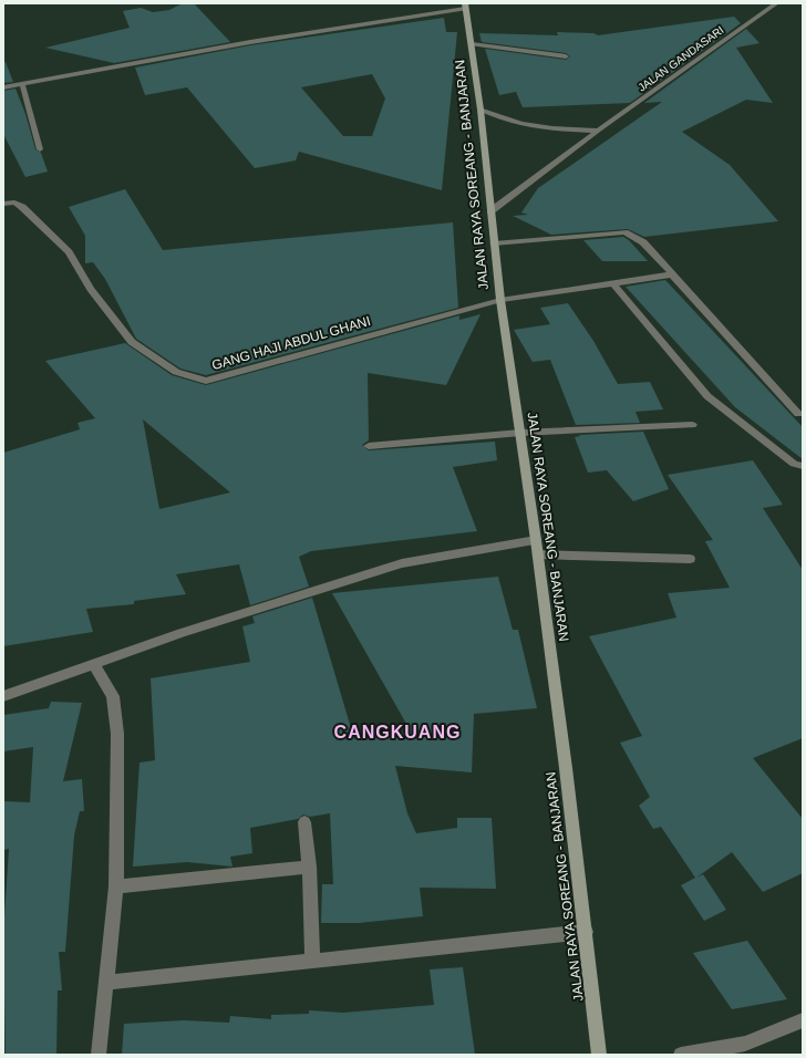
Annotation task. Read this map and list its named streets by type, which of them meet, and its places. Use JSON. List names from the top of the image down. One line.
{"streets":{"main road":["JALAN RAYA SOREANG - BANJARAN"],"street":["JALAN GANDASARI","GANG HAJI ABDUL GHANI"]},"crossings":[["JALAN GANDASARI","JALAN RAYA SOREANG - BANJARAN"],["JALAN RAYA SOREANG - BANJARAN","GANG HAJI ABDUL GHANI"]],"districts":["CANGKUANG"]}
